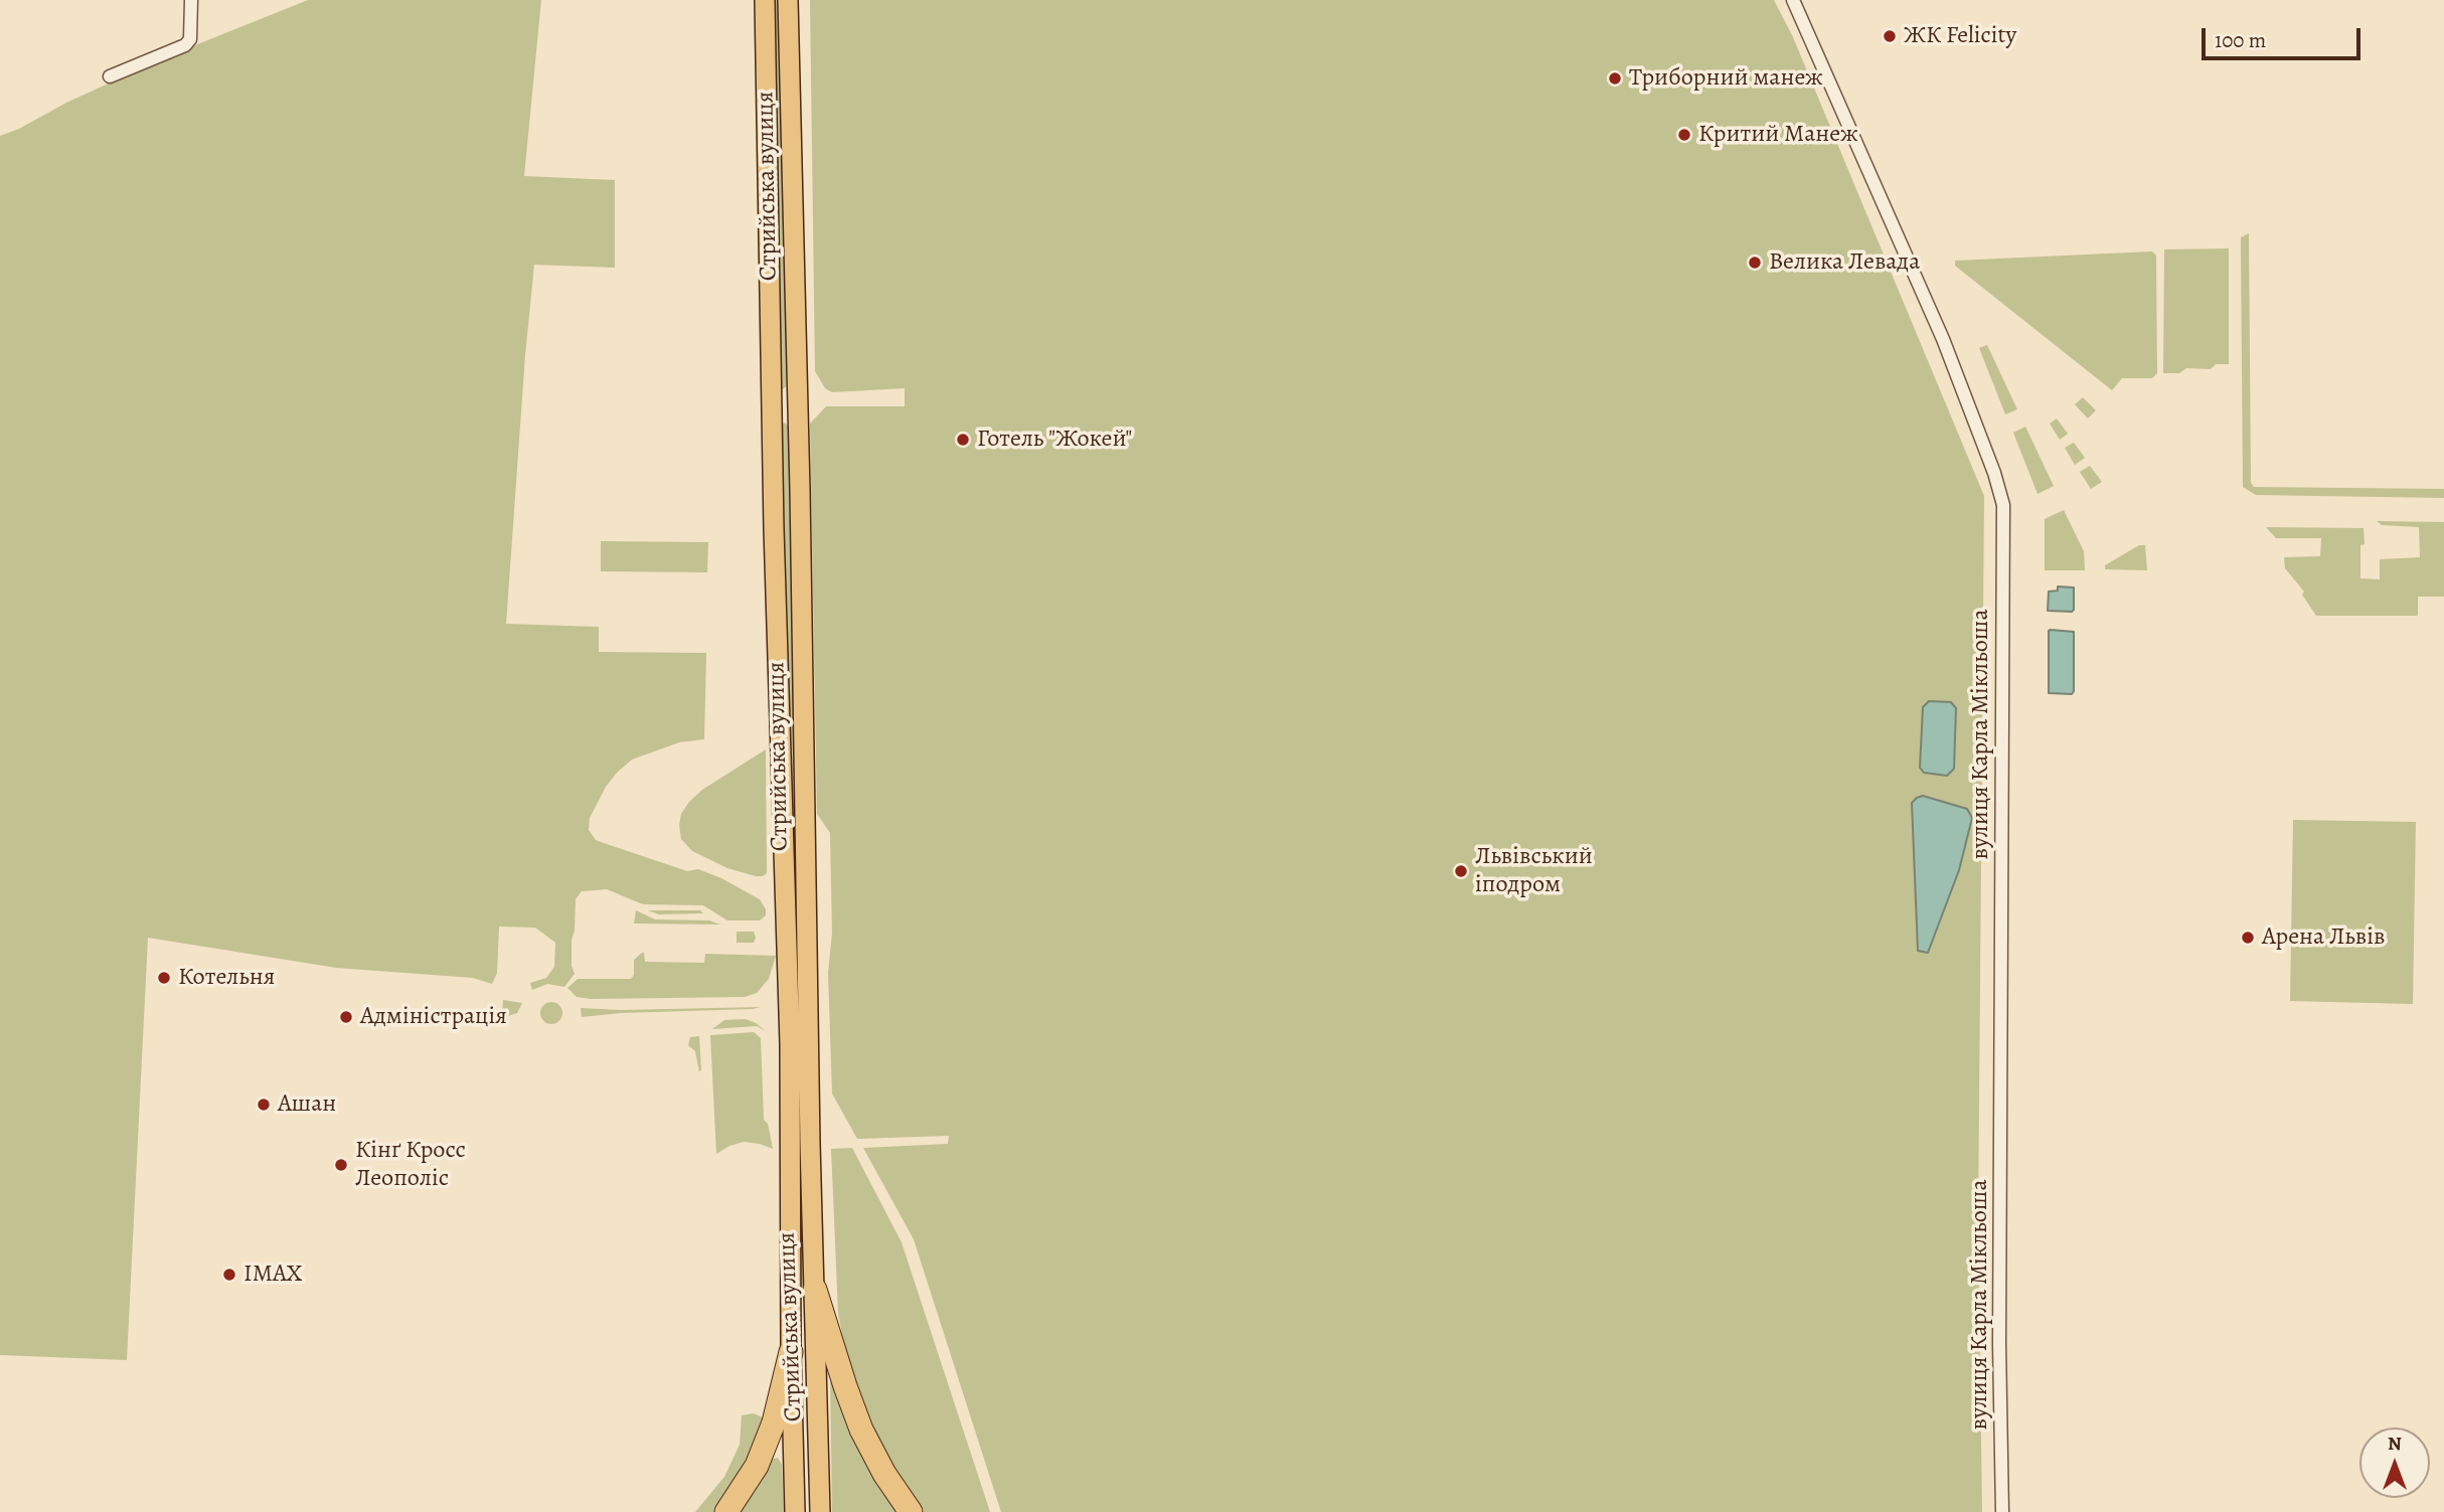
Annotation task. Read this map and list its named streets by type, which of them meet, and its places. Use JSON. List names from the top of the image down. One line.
{"streets":{"main road":["Стрийська вулиця"],"street":["вулиця Карла Мікльоша"]},"places":["ЖК Felicity","Триборний манеж","Критий Манеж","Велика Левада","Готель \"Жокей\"","Львівський іподром","Арена Львів","Котельня","Адміністрація","Ашан","Кінґ Кросс Леополіс","IMAX"],"scale_bar":"100 m","north":"top"}
